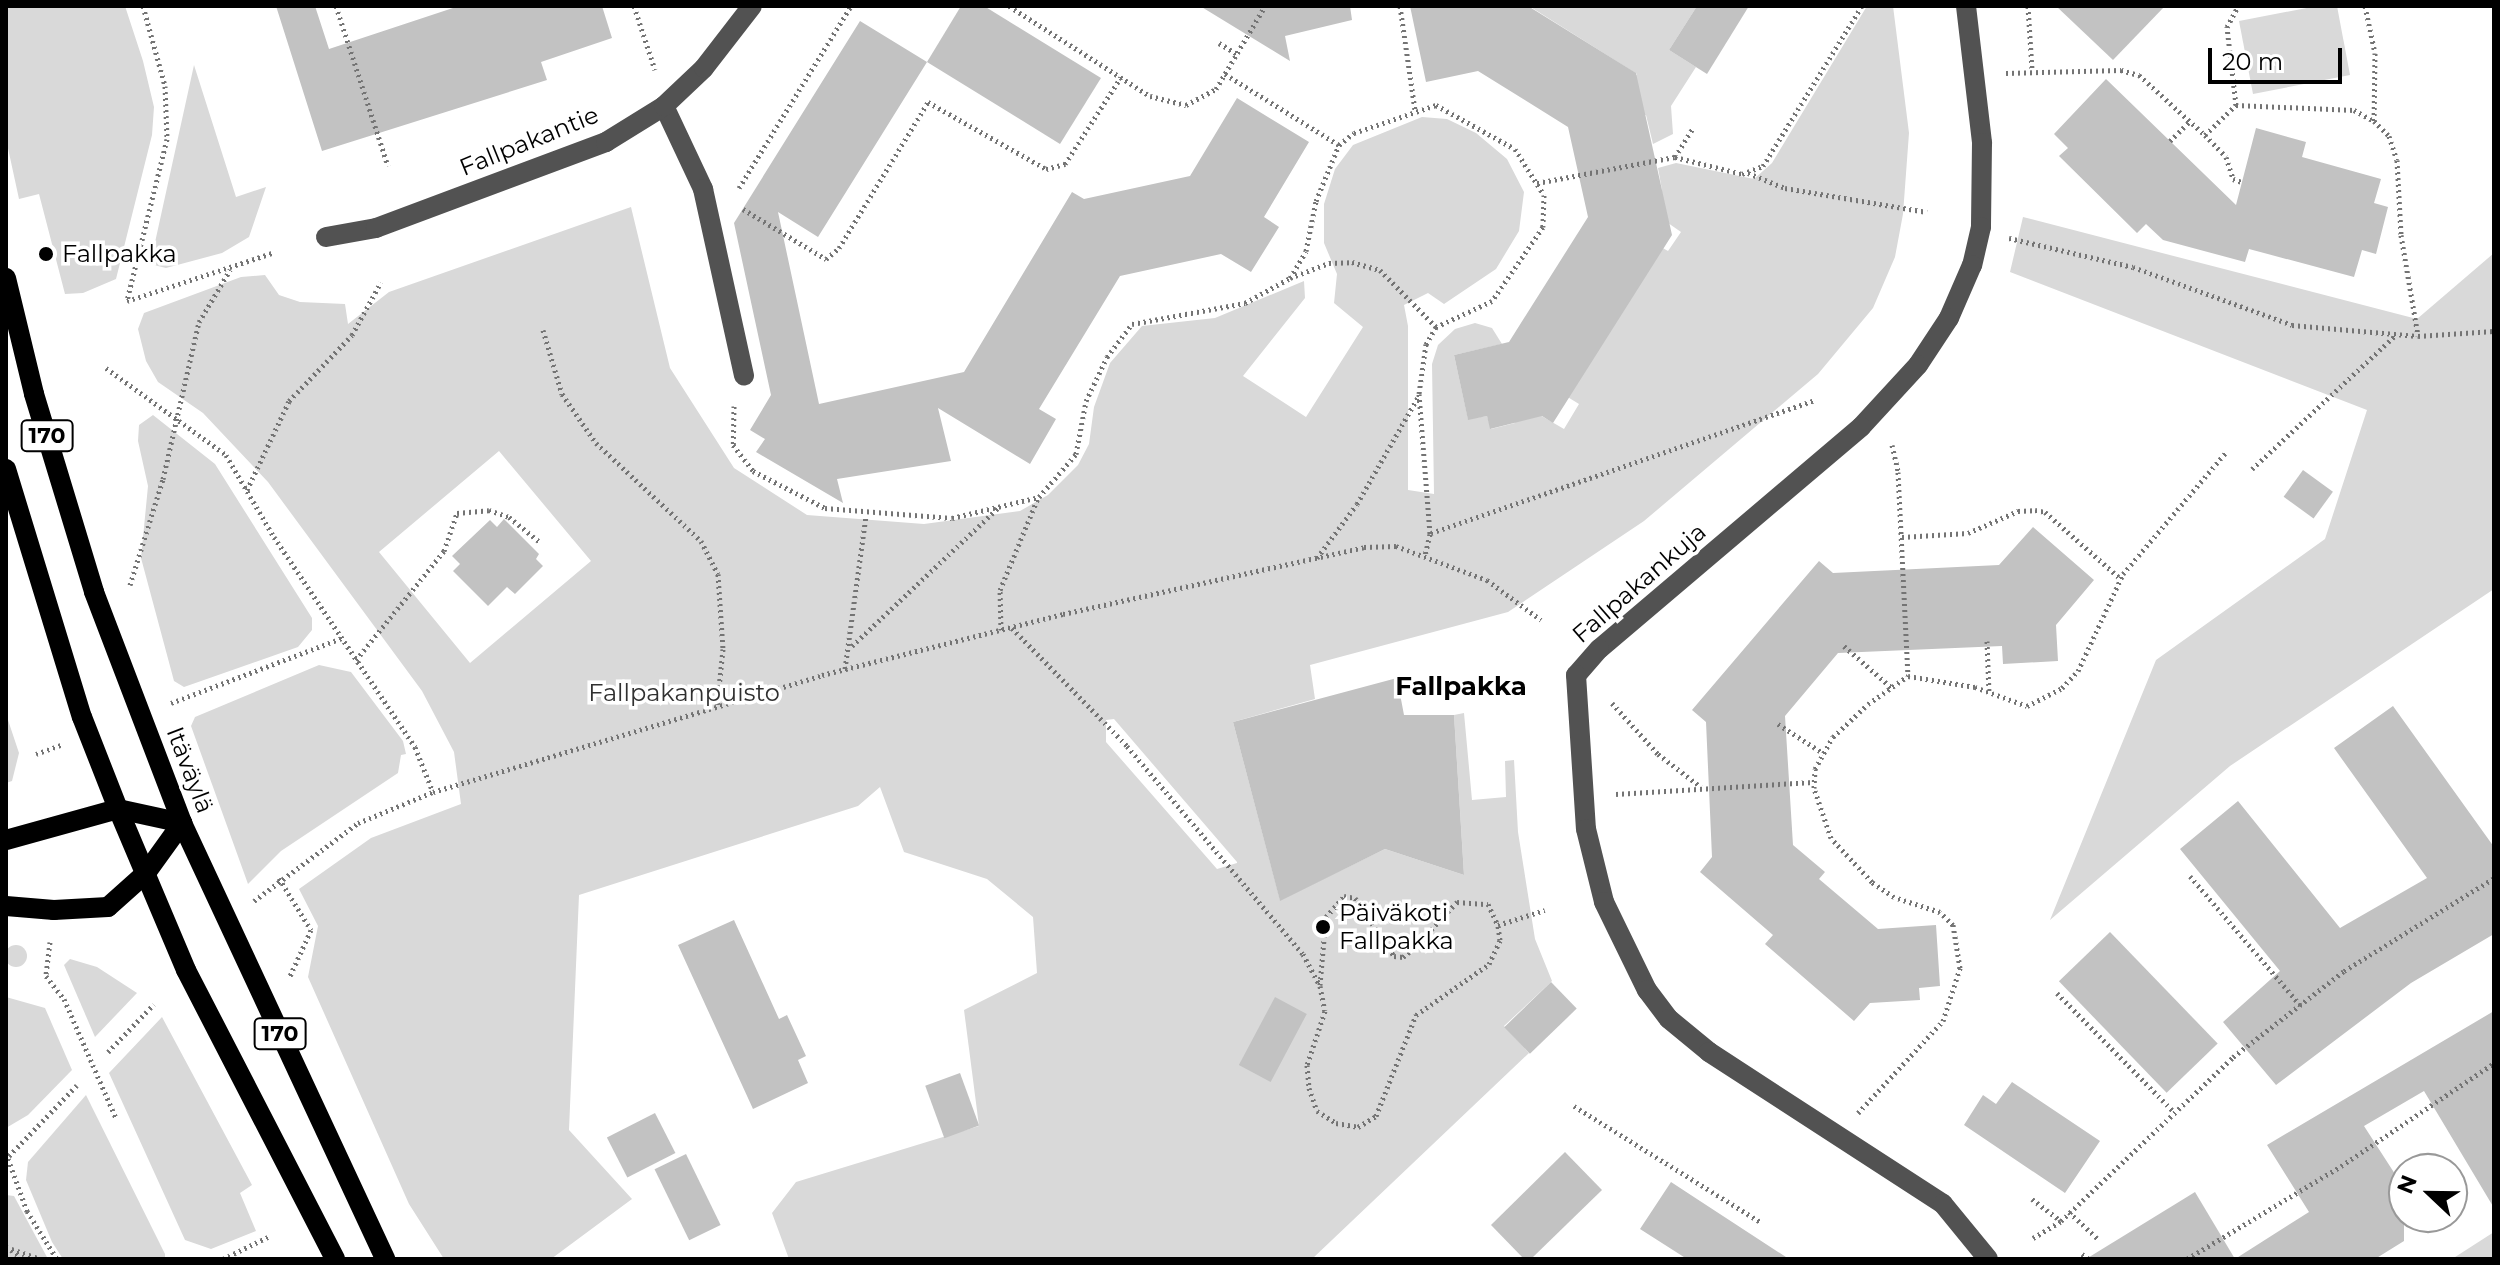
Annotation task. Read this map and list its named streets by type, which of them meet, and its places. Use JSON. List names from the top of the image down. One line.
{"streets":{"main road":["170","Itäväylä"],"street":["Fallpakantie","Fallpakankuja"]},"districts":["Fallpakka"],"parks":["Fallpakanpuisto"],"places":["Fallpakka","Päiväkoti Fallpakka"],"scale_bar":"20 m","north":"left"}
